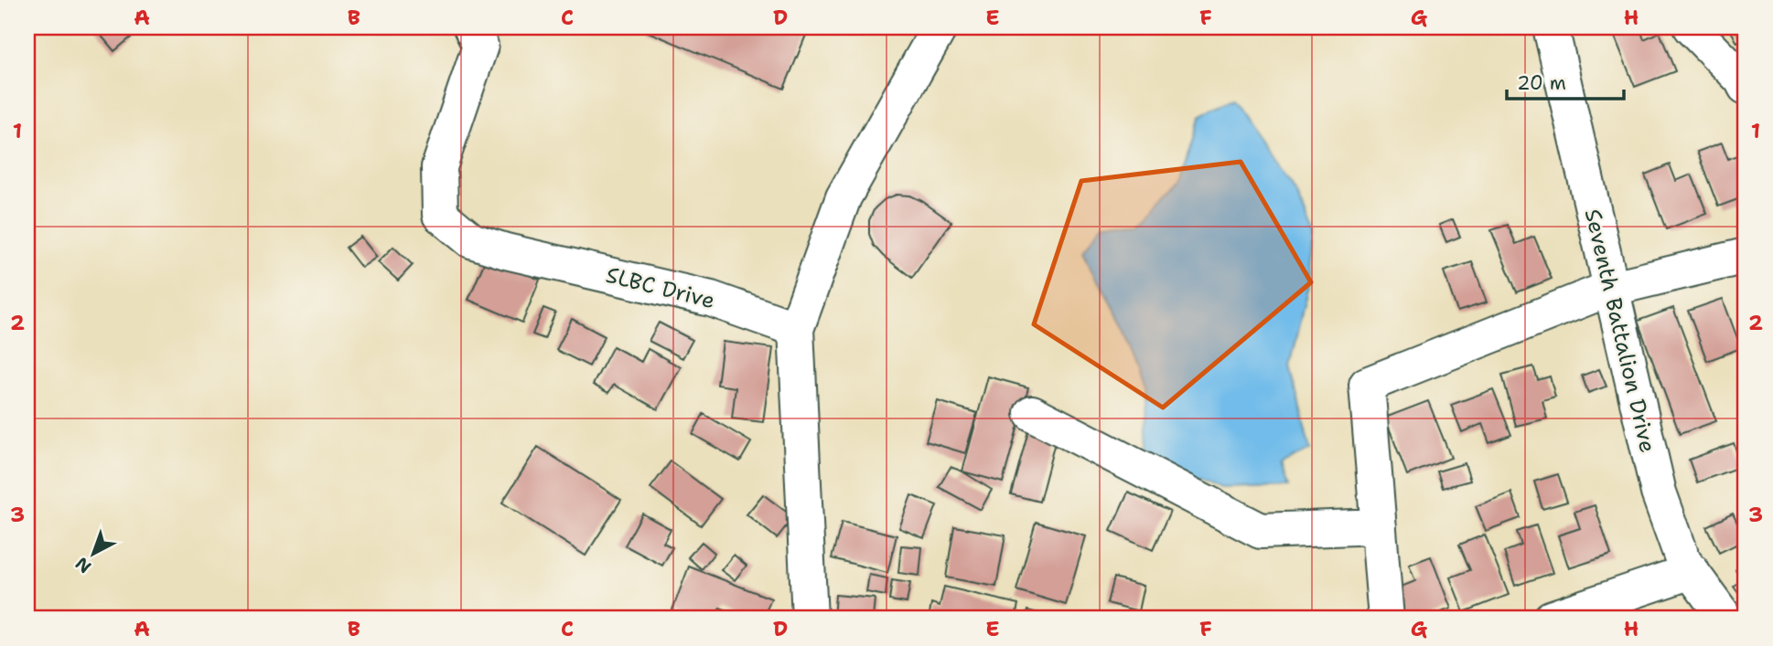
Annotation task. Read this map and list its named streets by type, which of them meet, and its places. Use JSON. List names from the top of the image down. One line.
{"streets":{"street":["SLBC Drive","Seventh Battalion Drive"]},"scale_bar":"20 m","north":"bottom left","grid":{"columns":["A","B","C","D","E","F","G","H"],"rows":["1","2","3"]}}
